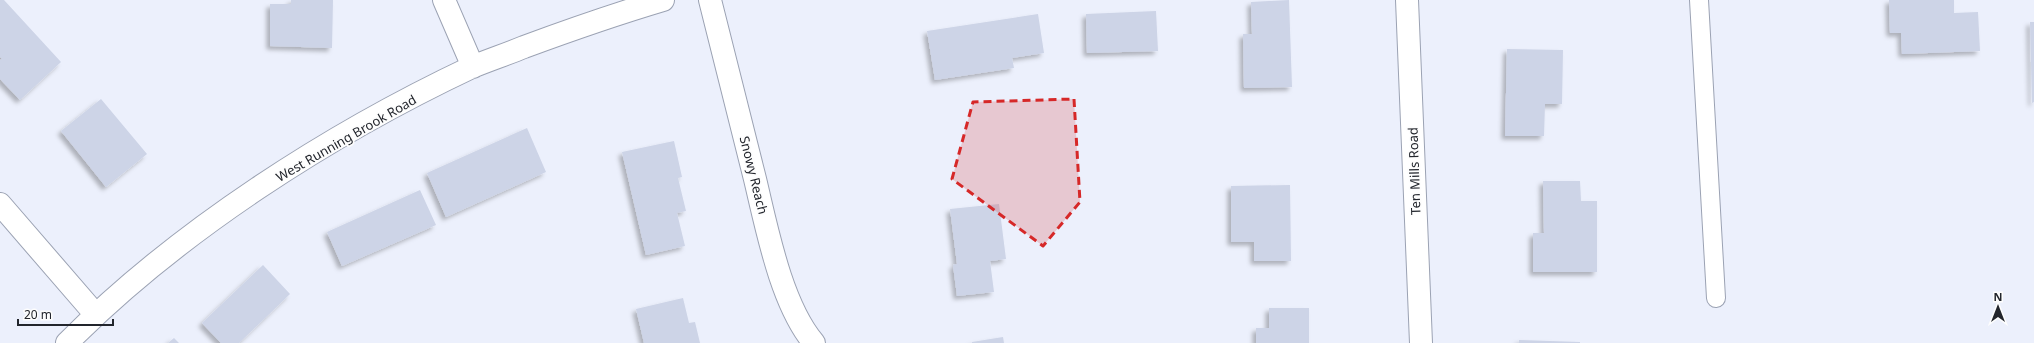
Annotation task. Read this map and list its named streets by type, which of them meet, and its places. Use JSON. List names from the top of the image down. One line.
{"streets":{"street":["West Running Brook Road","Ten Mills Road","Snowy Reach"]},"scale_bar":"20 m","north":"top"}
